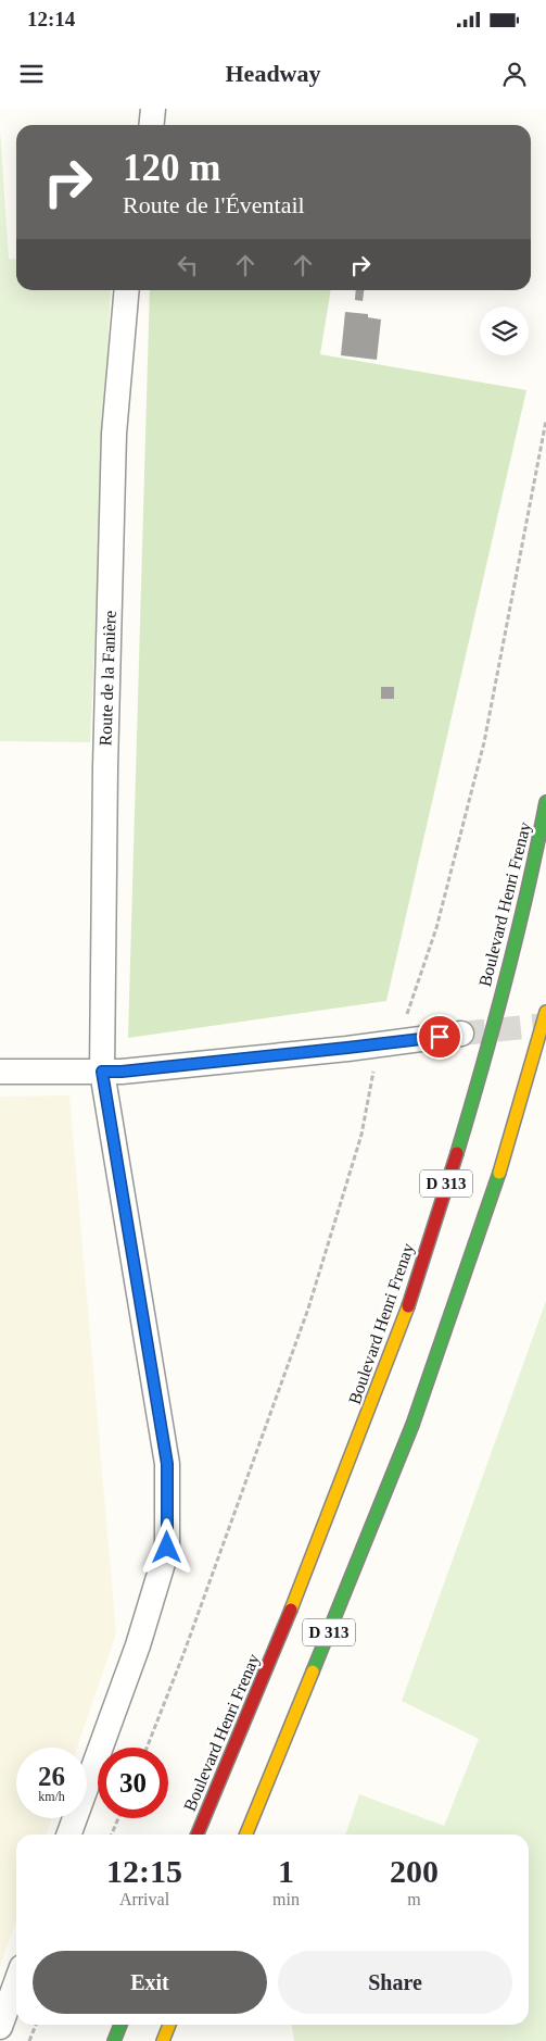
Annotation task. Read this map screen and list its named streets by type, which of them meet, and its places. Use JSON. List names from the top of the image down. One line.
{"streets":{"highway":["Boulevard Henri Frenay","D 313"],"street":["Route de la Fanière"]},"page":{"status":"12:14","header":"Headway","turn":["120 m","Route de l'Éventail"],"speed":"26 km/h","limit":"30","eta":["12:15","Arrival","1","min","200","m"],"buttons":["Exit","Share"]}}
